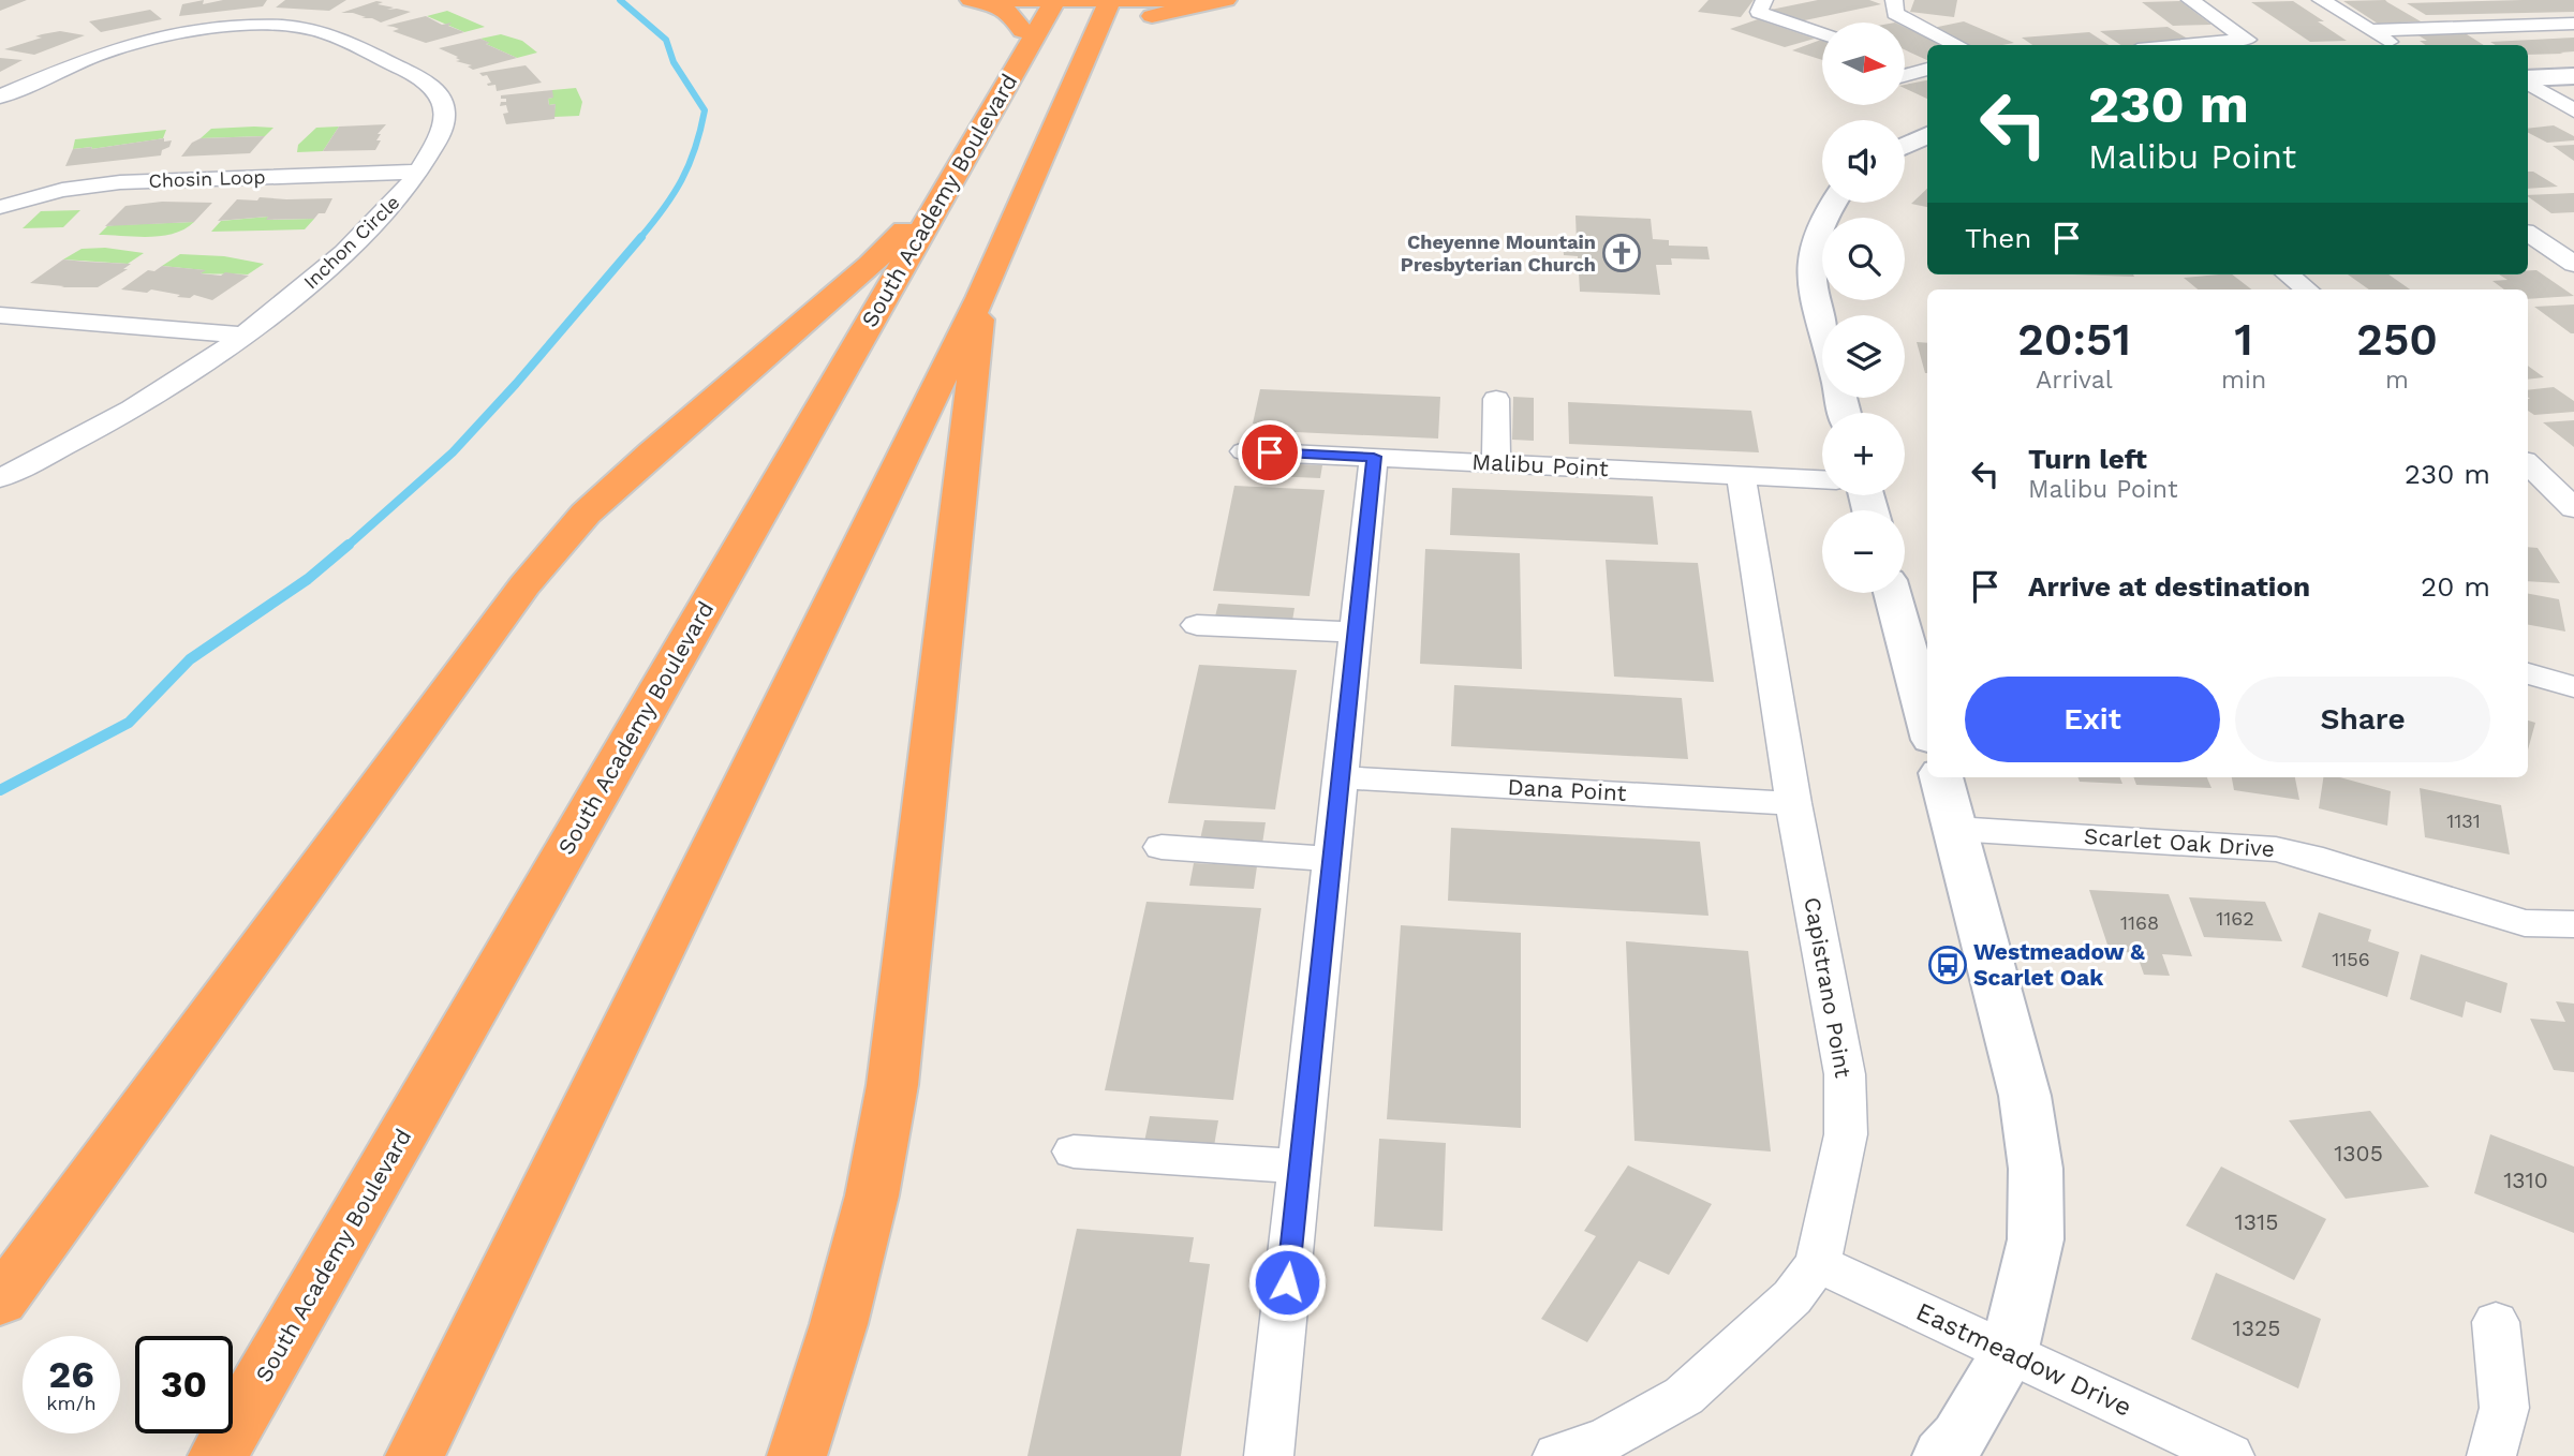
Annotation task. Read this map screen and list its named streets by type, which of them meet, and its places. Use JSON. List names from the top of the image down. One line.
{"streets":{"highway":["South Academy Boulevard"],"street":["Chosin Loop","Inchon Circle","Malibu Point","Dana Point","Scarlet Oak Drive","Capistrano Point","Eastmeadow Drive"]},"crossings":[["Chosin Loop","Inchon Circle"],["Malibu Point","Capistrano Point"],["Dana Point","Capistrano Point"],["Capistrano Point","Eastmeadow Drive"]],"places":{"church":["Cheyenne Mountain Presbyterian Church"],"bus stop":["Westmeadow & Scarlet Oak"]},"house_numbers":["1131","1162","1168","1156","1305","1310","1315","1325"],"north":"right","page":{"map_buttons":["+","−"],"turn":["230 m","Malibu Point"],"then":"Then","eta":["20:51","Arrival","1","min","250","m"],"list":[{"name":"Turn left","note":"Malibu Point","value":"230 m"},{"name":"Arrive at destination","value":"20 m"}],"buttons":["Exit","Share"],"speed":"26 km/h","limit":"30"}}
